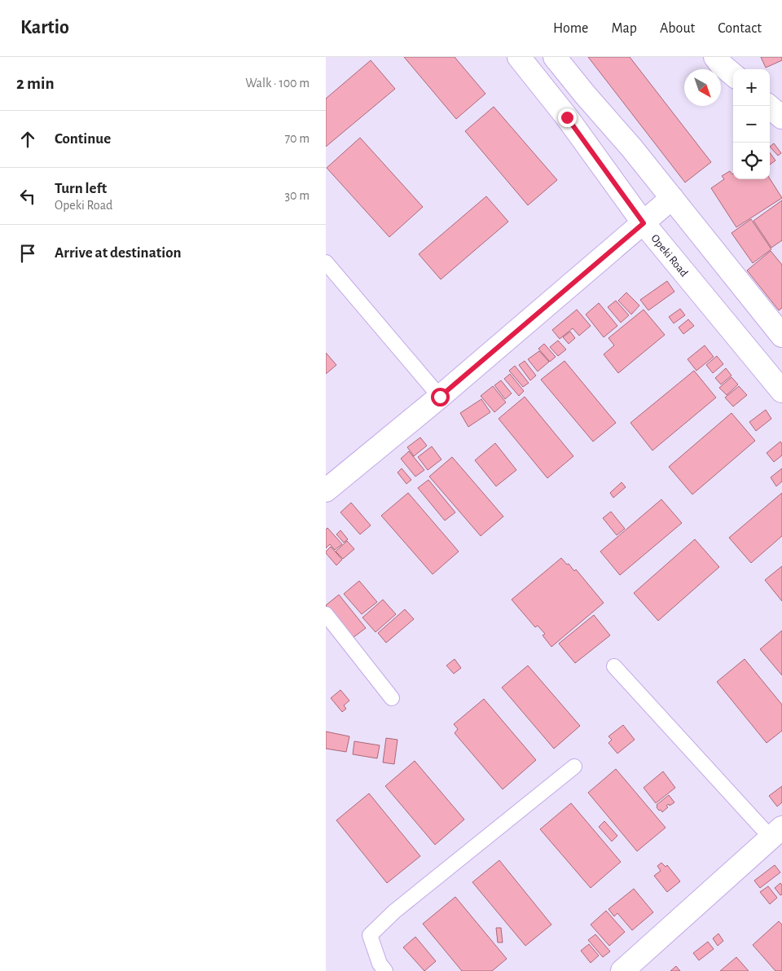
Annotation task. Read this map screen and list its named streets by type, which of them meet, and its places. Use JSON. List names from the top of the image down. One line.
{"streets":{"street":["Opeki Road"]},"north":"bottom right","page":{"header":"Kartio","nav":["Home","Map","About","Contact"],"heading":["2 min","Walk · 100 m"],"map_buttons":["+","−"],"list":[["Continue","70 m"],["Turn left","Opeki Road","30 m"],"Arrive at destination"]}}
